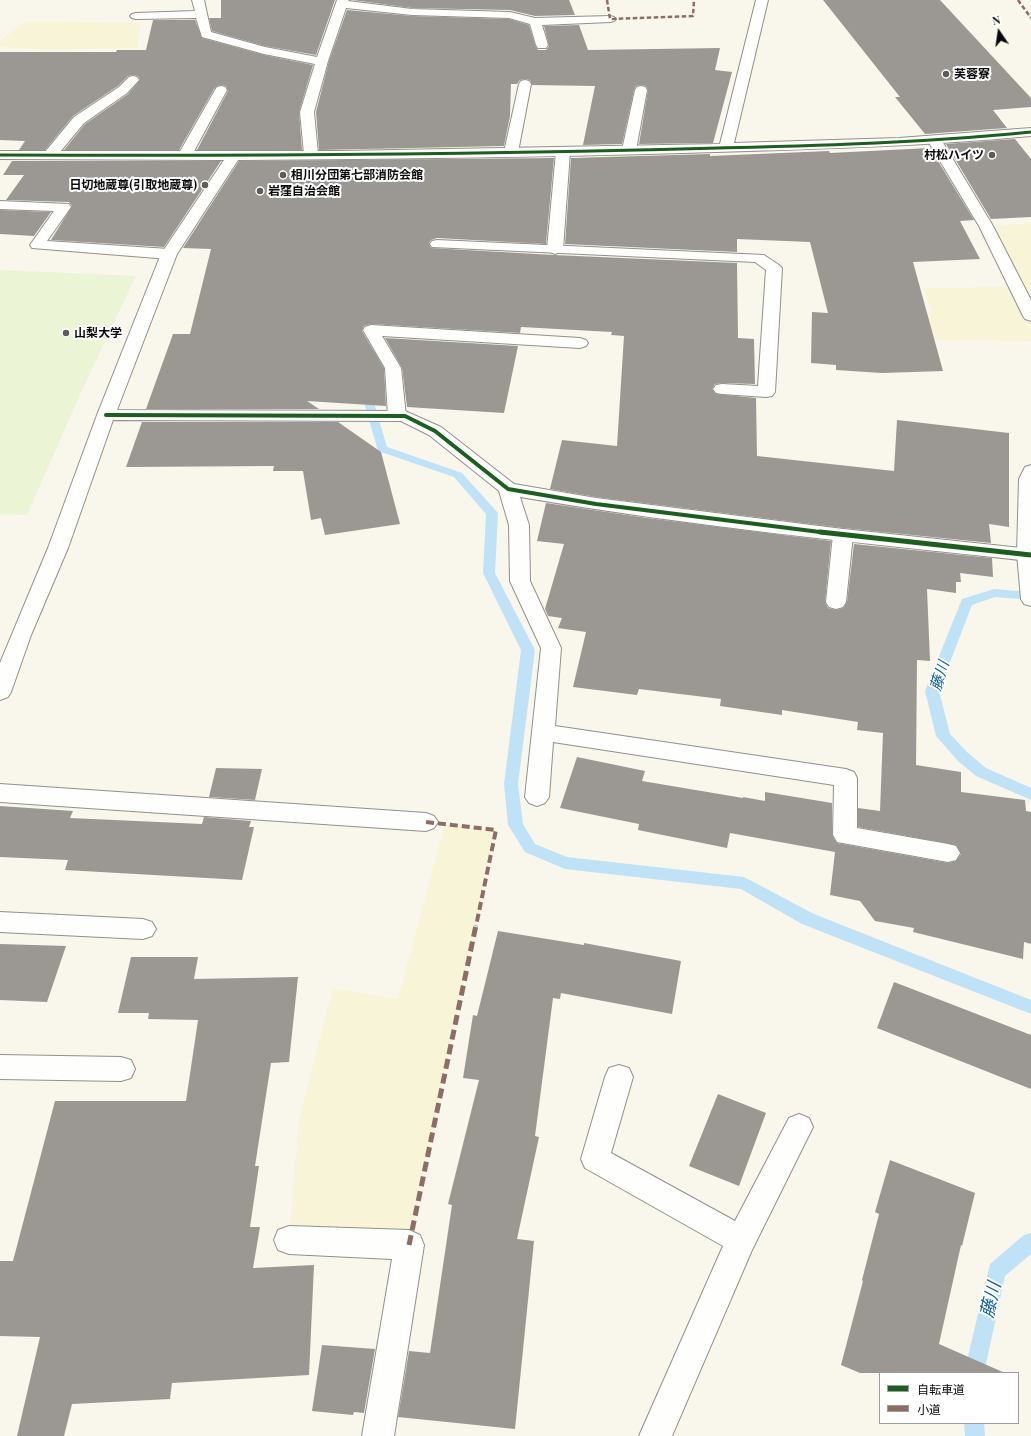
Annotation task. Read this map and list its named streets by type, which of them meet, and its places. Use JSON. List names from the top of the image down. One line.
{"water":["藤川"],"places":["芙蓉寮","村松ハイツ","相川分団第七部消防会館","日切地蔵尊(引取地蔵尊)","岩窪自治会館","山梨大学"],"legend":["自転車道","小道"],"north":"top"}
